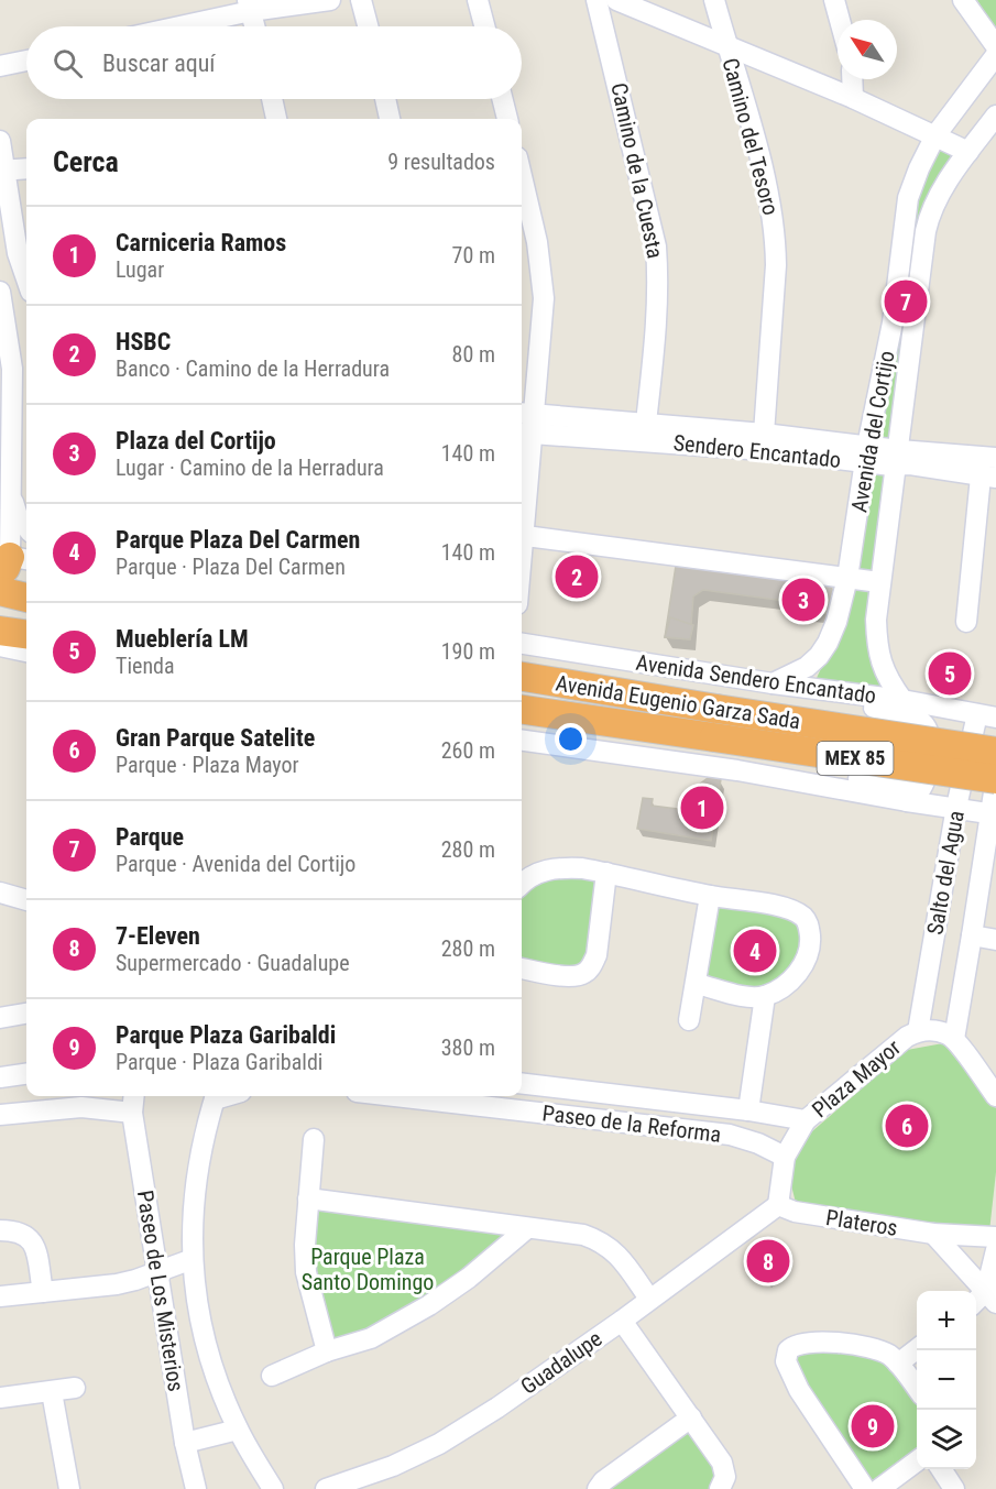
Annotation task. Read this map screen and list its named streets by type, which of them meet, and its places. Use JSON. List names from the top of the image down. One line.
{"streets":{"highway":["Avenida Eugenio Garza Sada","MEX 85"],"street":["Camino del Tesoro","Camino de la Cuesta","Avenida del Cortijo","Sendero Encantado","Avenida Sendero Encantado","Salto del Agua","Plaza Mayor","Paseo de la Reforma","Plateros","Paseo de Los Misterios","Guadalupe"]},"crossings":[["Camino del Tesoro","Sendero Encantado"],["Camino de la Cuesta","Sendero Encantado"],["Avenida del Cortijo","Sendero Encantado"],["Avenida del Cortijo","Avenida Sendero Encantado"],["Avenida Sendero Encantado","Salto del Agua"],["Avenida Eugenio Garza Sada","Salto del Agua"],["Salto del Agua","Plaza Mayor"],["Plaza Mayor","Paseo de la Reforma"],["Plateros","Guadalupe"]],"parks":["Parque Plaza Santo Domingo"],"north":"top left","page":{"search":"Buscar aquí","heading":["Cerca","9 resultados"],"list":[{"mark":"1","name":"Carniceria Ramos","note":"Lugar","value":"70 m"},{"mark":"2","name":"HSBC","note":"Banco · Camino de la Herradura","value":"80 m"},{"mark":"3","name":"Plaza del Cortijo","note":"Lugar · Camino de la Herradura","value":"140 m"},{"mark":"4","name":"Parque Plaza Del Carmen","note":"Parque · Plaza Del Carmen","value":"140 m"},{"mark":"5","name":"Mueblería LM","note":"Tienda","value":"190 m"},{"mark":"6","name":"Gran Parque Satelite","note":"Parque · Plaza Mayor","value":"260 m"},{"mark":"7","name":"Parque","note":"Parque · Avenida del Cortijo","value":"280 m"},{"mark":"8","name":"7-Eleven","note":"Supermercado · Guadalupe","value":"280 m"},{"mark":"9","name":"Parque Plaza Garibaldi","note":"Parque · Plaza Garibaldi","value":"380 m"}],"pins":["7","2","3","5","1","4","6","8","9"],"map_buttons":["+","−"]}}
